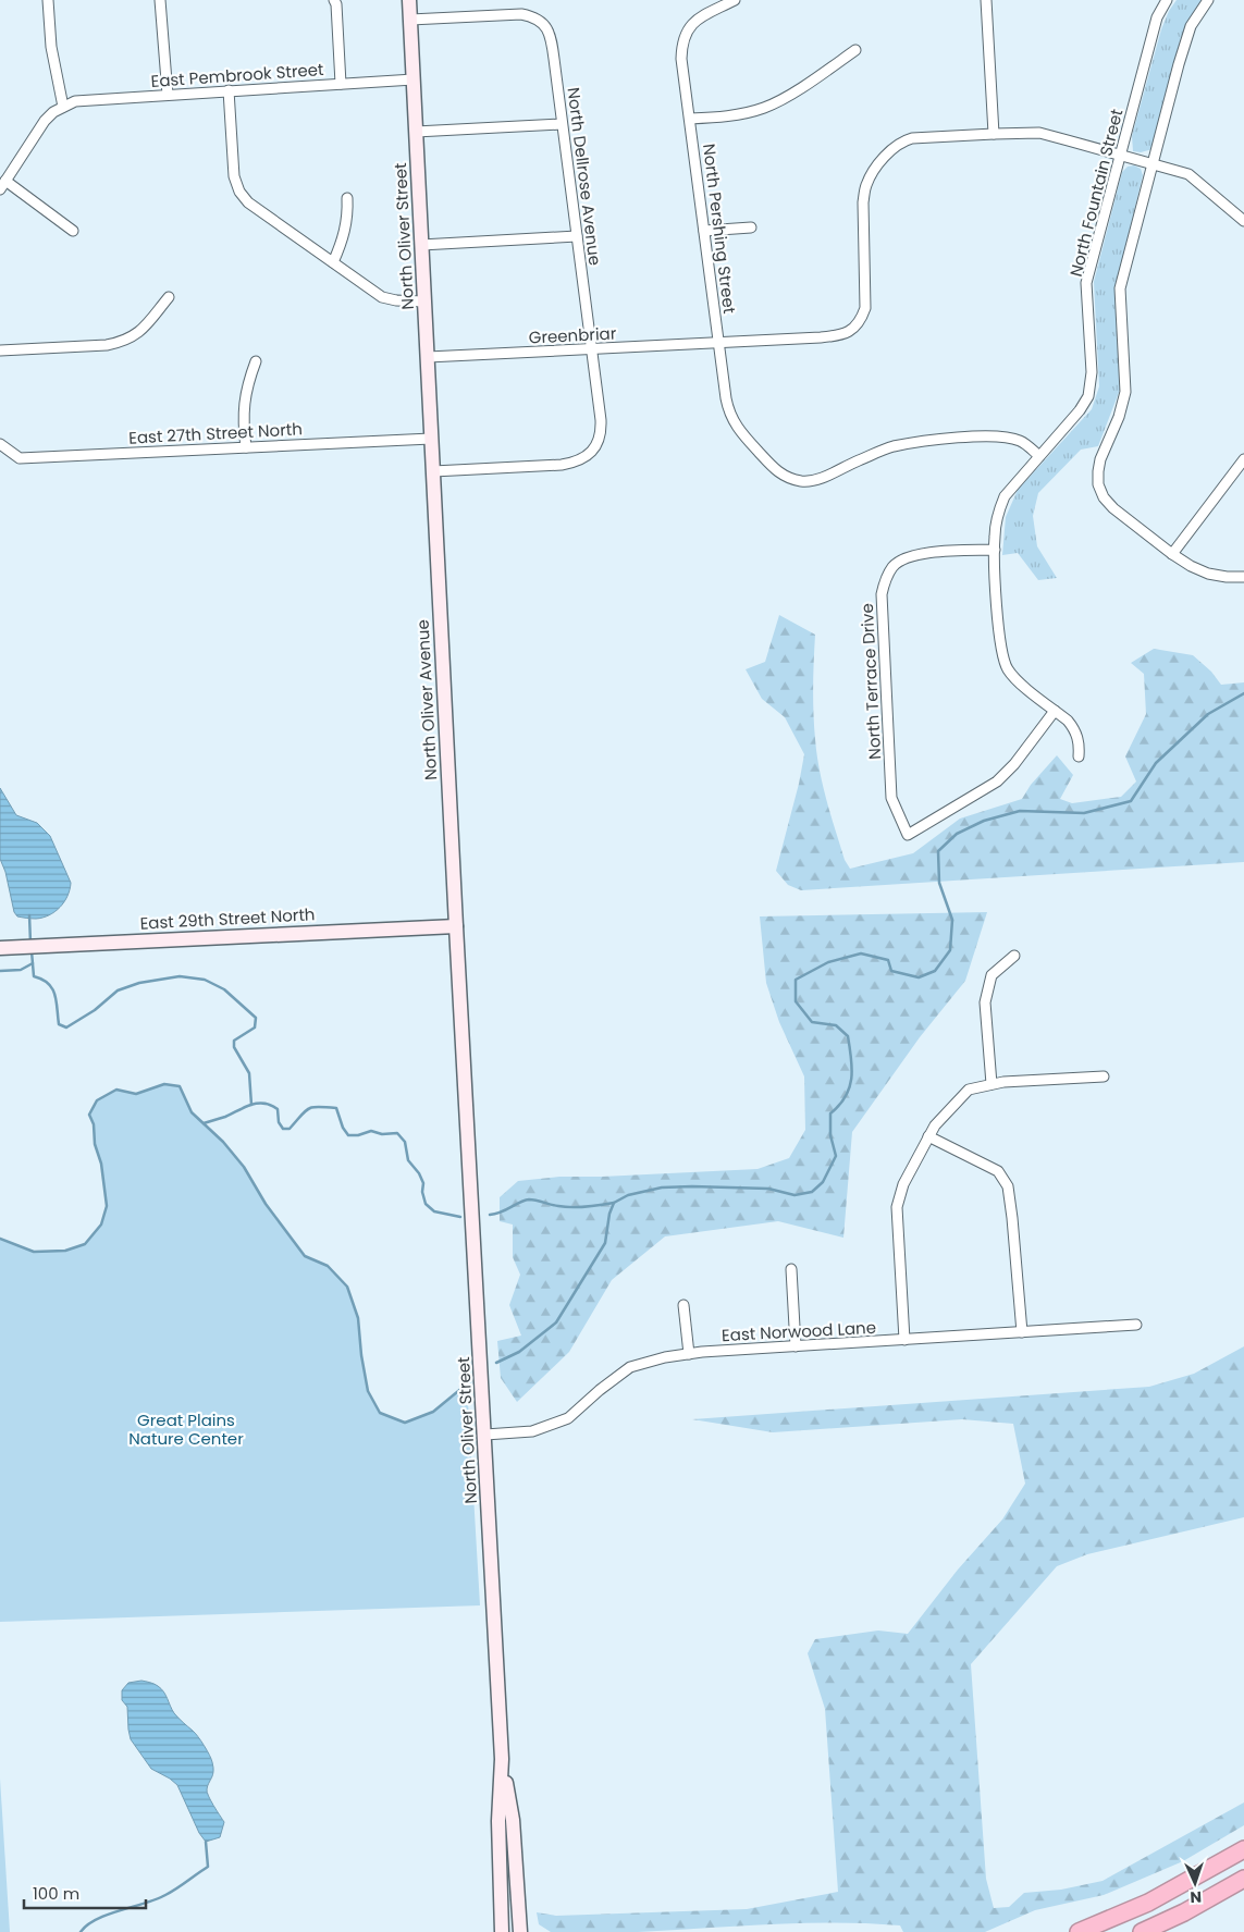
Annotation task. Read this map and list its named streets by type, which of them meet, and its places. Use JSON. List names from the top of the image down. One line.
{"streets":{"main road":["North Oliver Street","North Oliver Avenue","East 29th Street North"],"street":["East Pembrook Street","North Dellrose Avenue","North Fountain Street","North Pershing Street","Greenbriar","East 27th Street North","North Terrace Drive","East Norwood Lane"]},"crossings":[["East Pembrook Street","North Oliver Street"],["North Dellrose Avenue","North Oliver Street"],["North Dellrose Avenue","Greenbriar"],["North Dellrose Avenue","North Oliver Avenue"],["North Fountain Street","North Pershing Street"],["North Fountain Street","North Terrace Drive"],["North Pershing Street","Greenbriar"],["North Oliver Street","Greenbriar"],["North Oliver Street","East 27th Street North"],["North Oliver Street","North Oliver Avenue"],["North Oliver Street","East 29th Street North"],["North Oliver Street","East Norwood Lane"],["North Oliver Avenue","East 29th Street North"]],"parks":["Great Plains Nature Center"],"scale_bar":"100 m","north":"bottom"}
